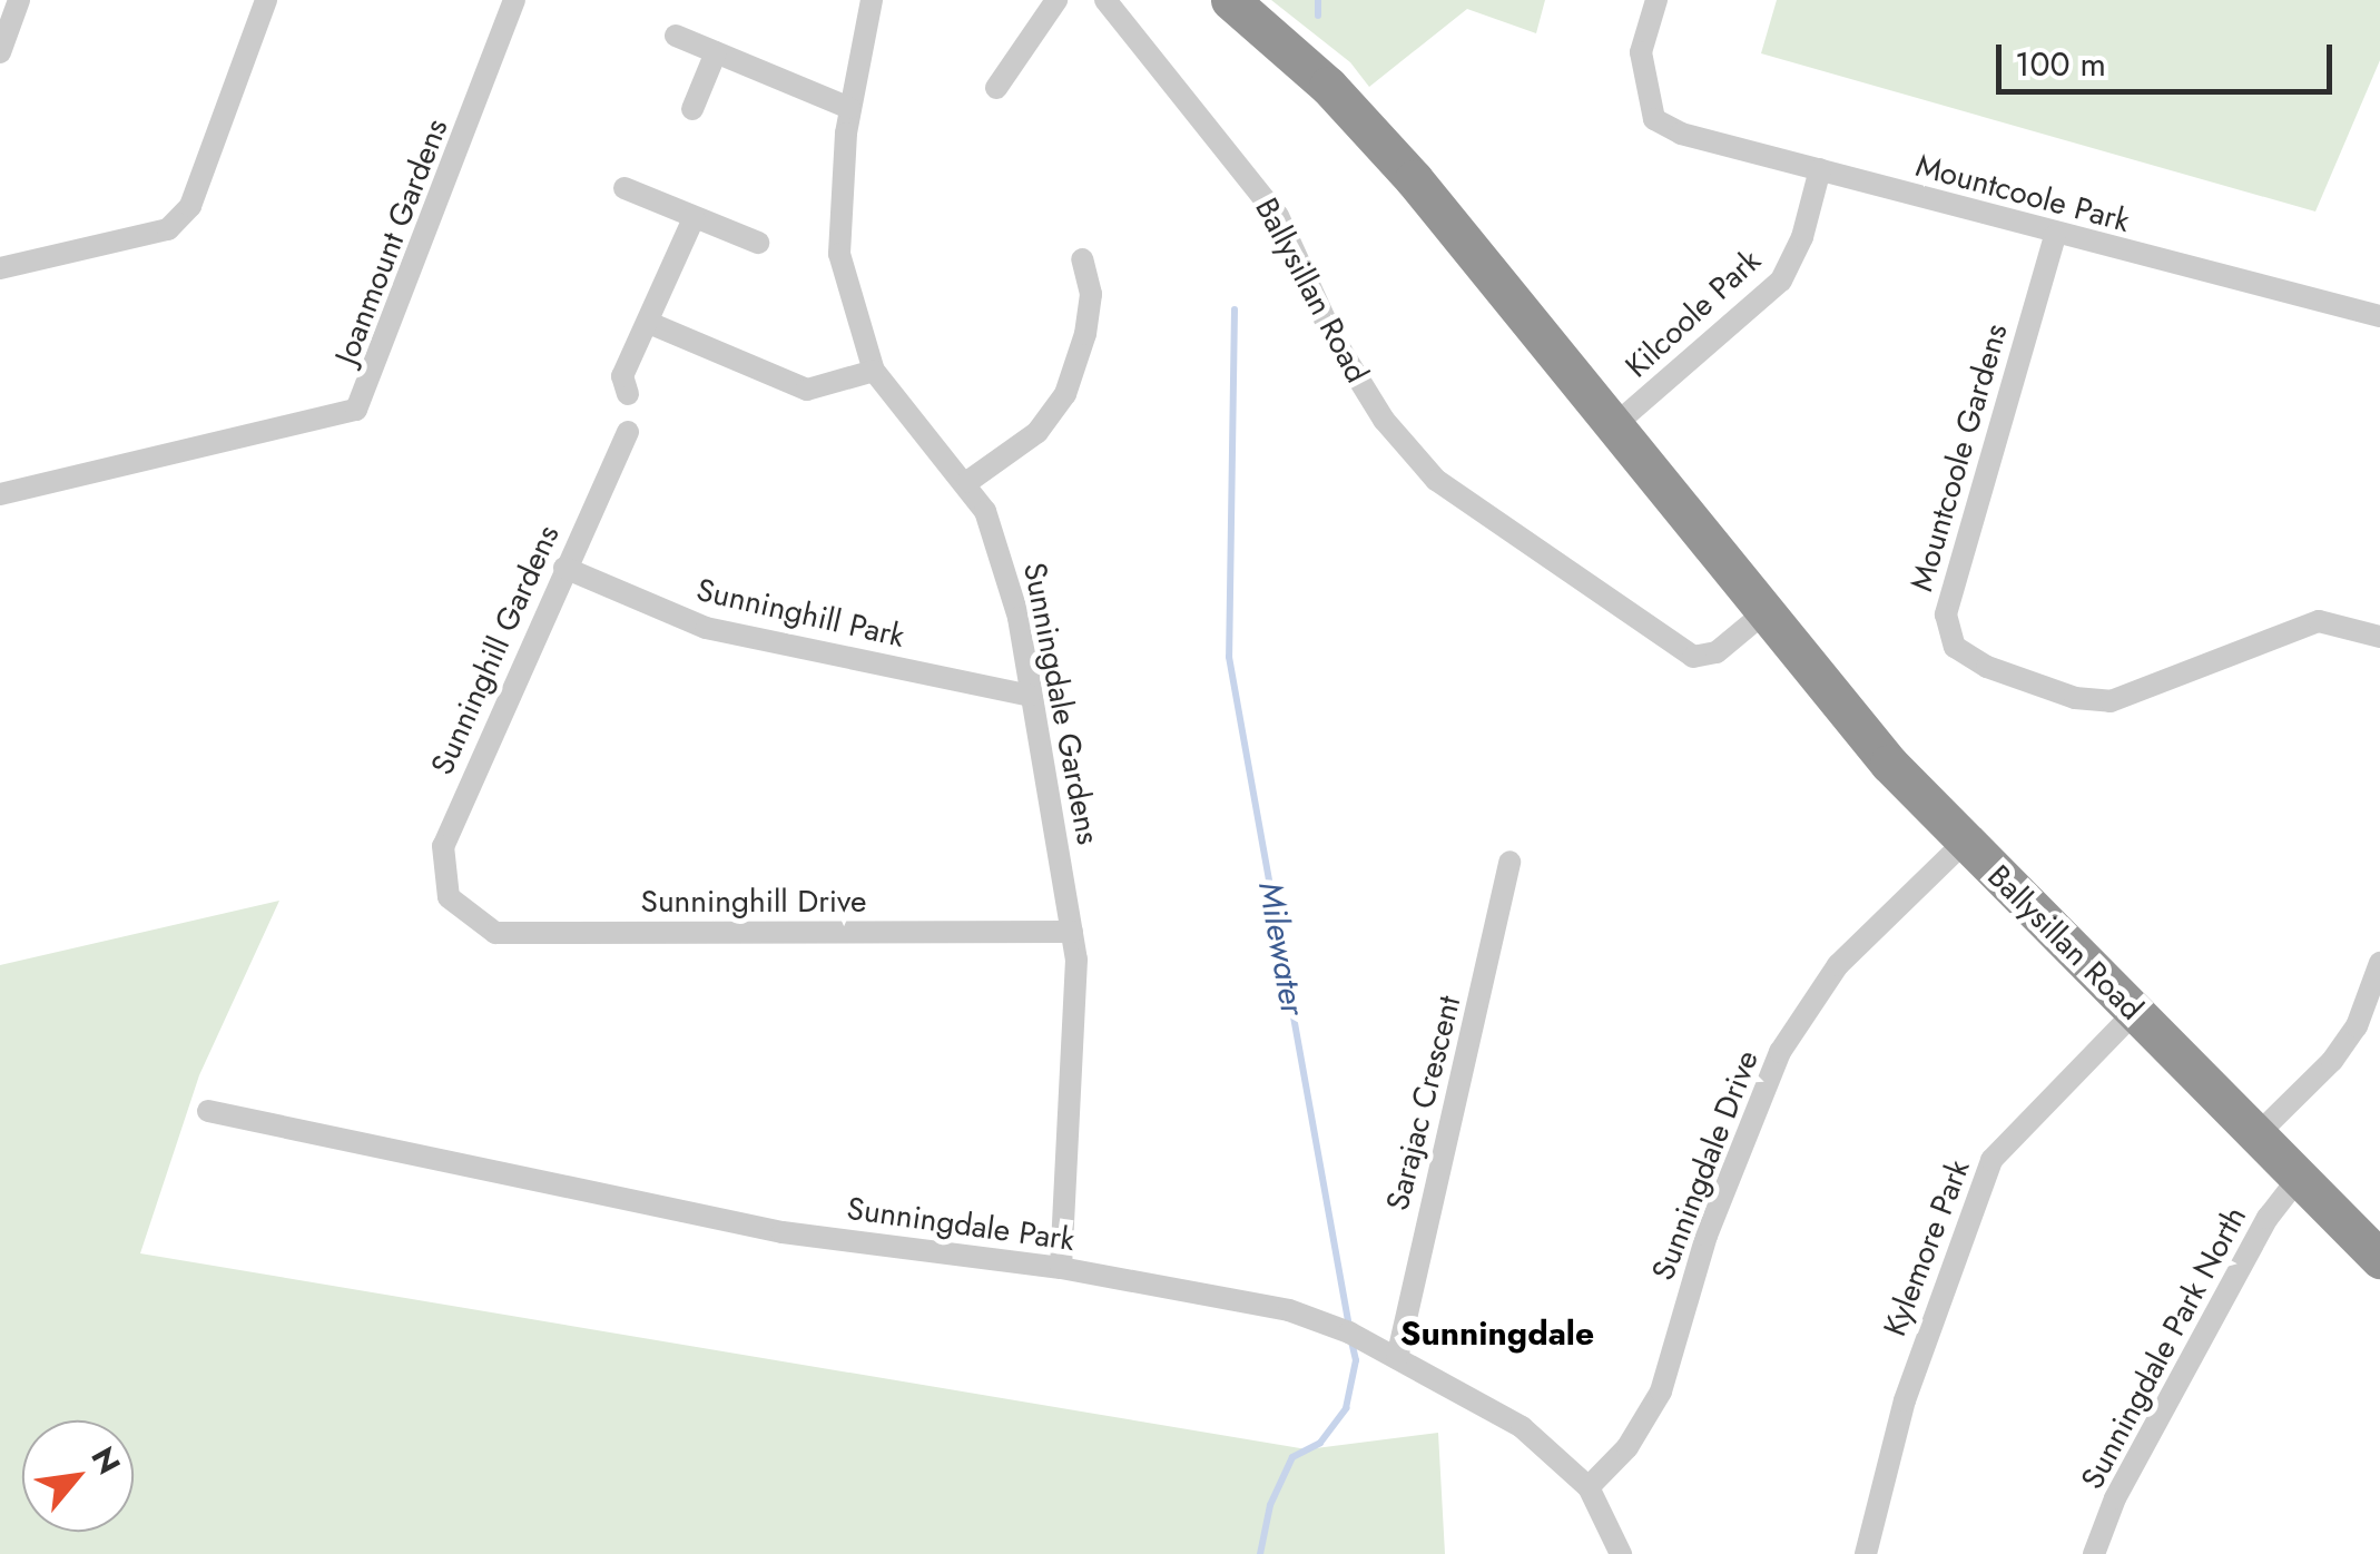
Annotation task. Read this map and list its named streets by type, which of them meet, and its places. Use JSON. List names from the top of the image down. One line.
{"streets":{"highway":["Ballysillan Road"],"street":["Mountcoole Park","Joanmount Gardens","Kilcoole Park","Mountcoole Gardens","Sunninghill Park","Sunninghill Gardens","Sunningdale Gardens","Sunninghill Drive","Sarajac Crescent","Sunningdale Drive","Sunningdale Park","Kylemore Park","Sunningdale Park North"]},"crossings":[["Mountcoole Park","Kilcoole Park"],["Mountcoole Park","Mountcoole Gardens"],["Ballysillan Road","Kilcoole Park"],["Ballysillan Road","Sunningdale Drive"],["Ballysillan Road","Kylemore Park"],["Ballysillan Road","Sunningdale Park North"],["Sunninghill Park","Sunninghill Gardens"],["Sunninghill Park","Sunningdale Gardens"],["Sunninghill Gardens","Sunninghill Drive"],["Sunningdale Gardens","Sunninghill Drive"],["Sunningdale Gardens","Sunningdale Park"],["Sarajac Crescent","Sunningdale Park"],["Sunningdale Drive","Sunningdale Park"]],"districts":["Sunningdale"],"water":["Milewater"],"scale_bar":"100 m","north":"top right"}
